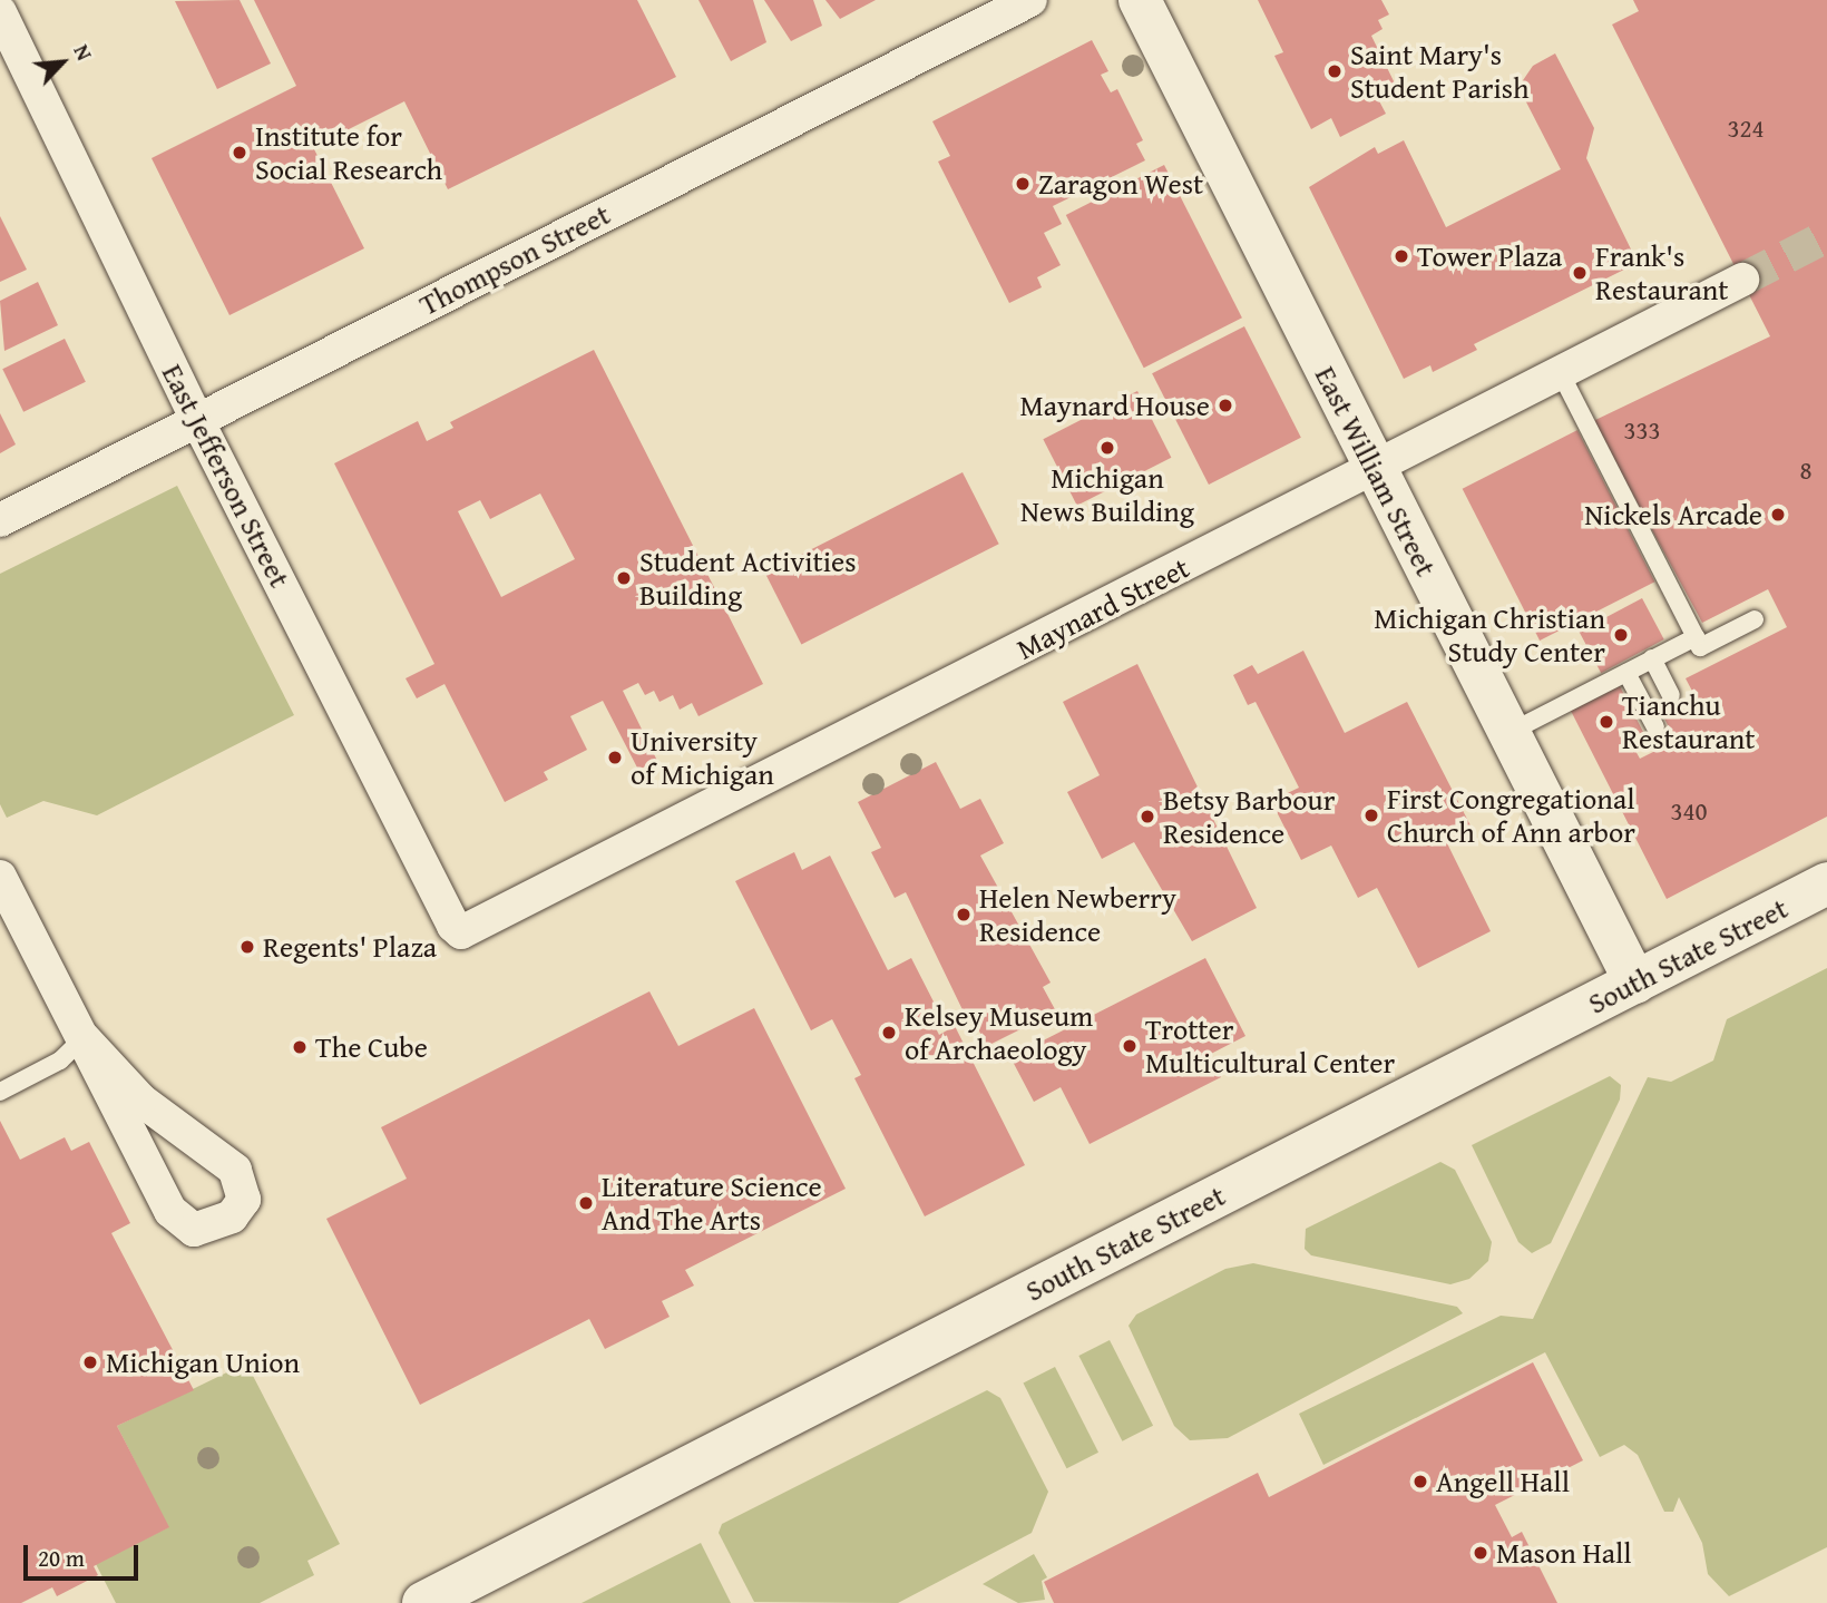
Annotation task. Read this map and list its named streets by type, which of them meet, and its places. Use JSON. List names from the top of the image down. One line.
{"streets":{"main road":["East William Street","South State Street"],"street":["Thompson Street","East Jefferson Street","Maynard Street"]},"crossings":[["Thompson Street","East Jefferson Street"],["East William Street","Maynard Street"],["East William Street","South State Street"],["East Jefferson Street","Maynard Street"]],"places":["Saint Mary's Student Parish","Institute for Social Research","Zaragon West","Tower Plaza","Frank's Restaurant","Maynard House","Michigan News Building","Nickels Arcade","Student Activities Building","Michigan Christian Study Center","Tianchu Restaurant","University of Michigan","First Congregational Church of Ann arbor","Betsy Barbour Residence","Helen Newberry Residence","Regents' Plaza","Kelsey Museum of Archaeology","Trotter Multicultural Center","The Cube","Literature Science And The Arts","Michigan Union","Angell Hall","Mason Hall"],"house_numbers":["324","333","8","340"],"scale_bar":"20 m","north":"top right"}
